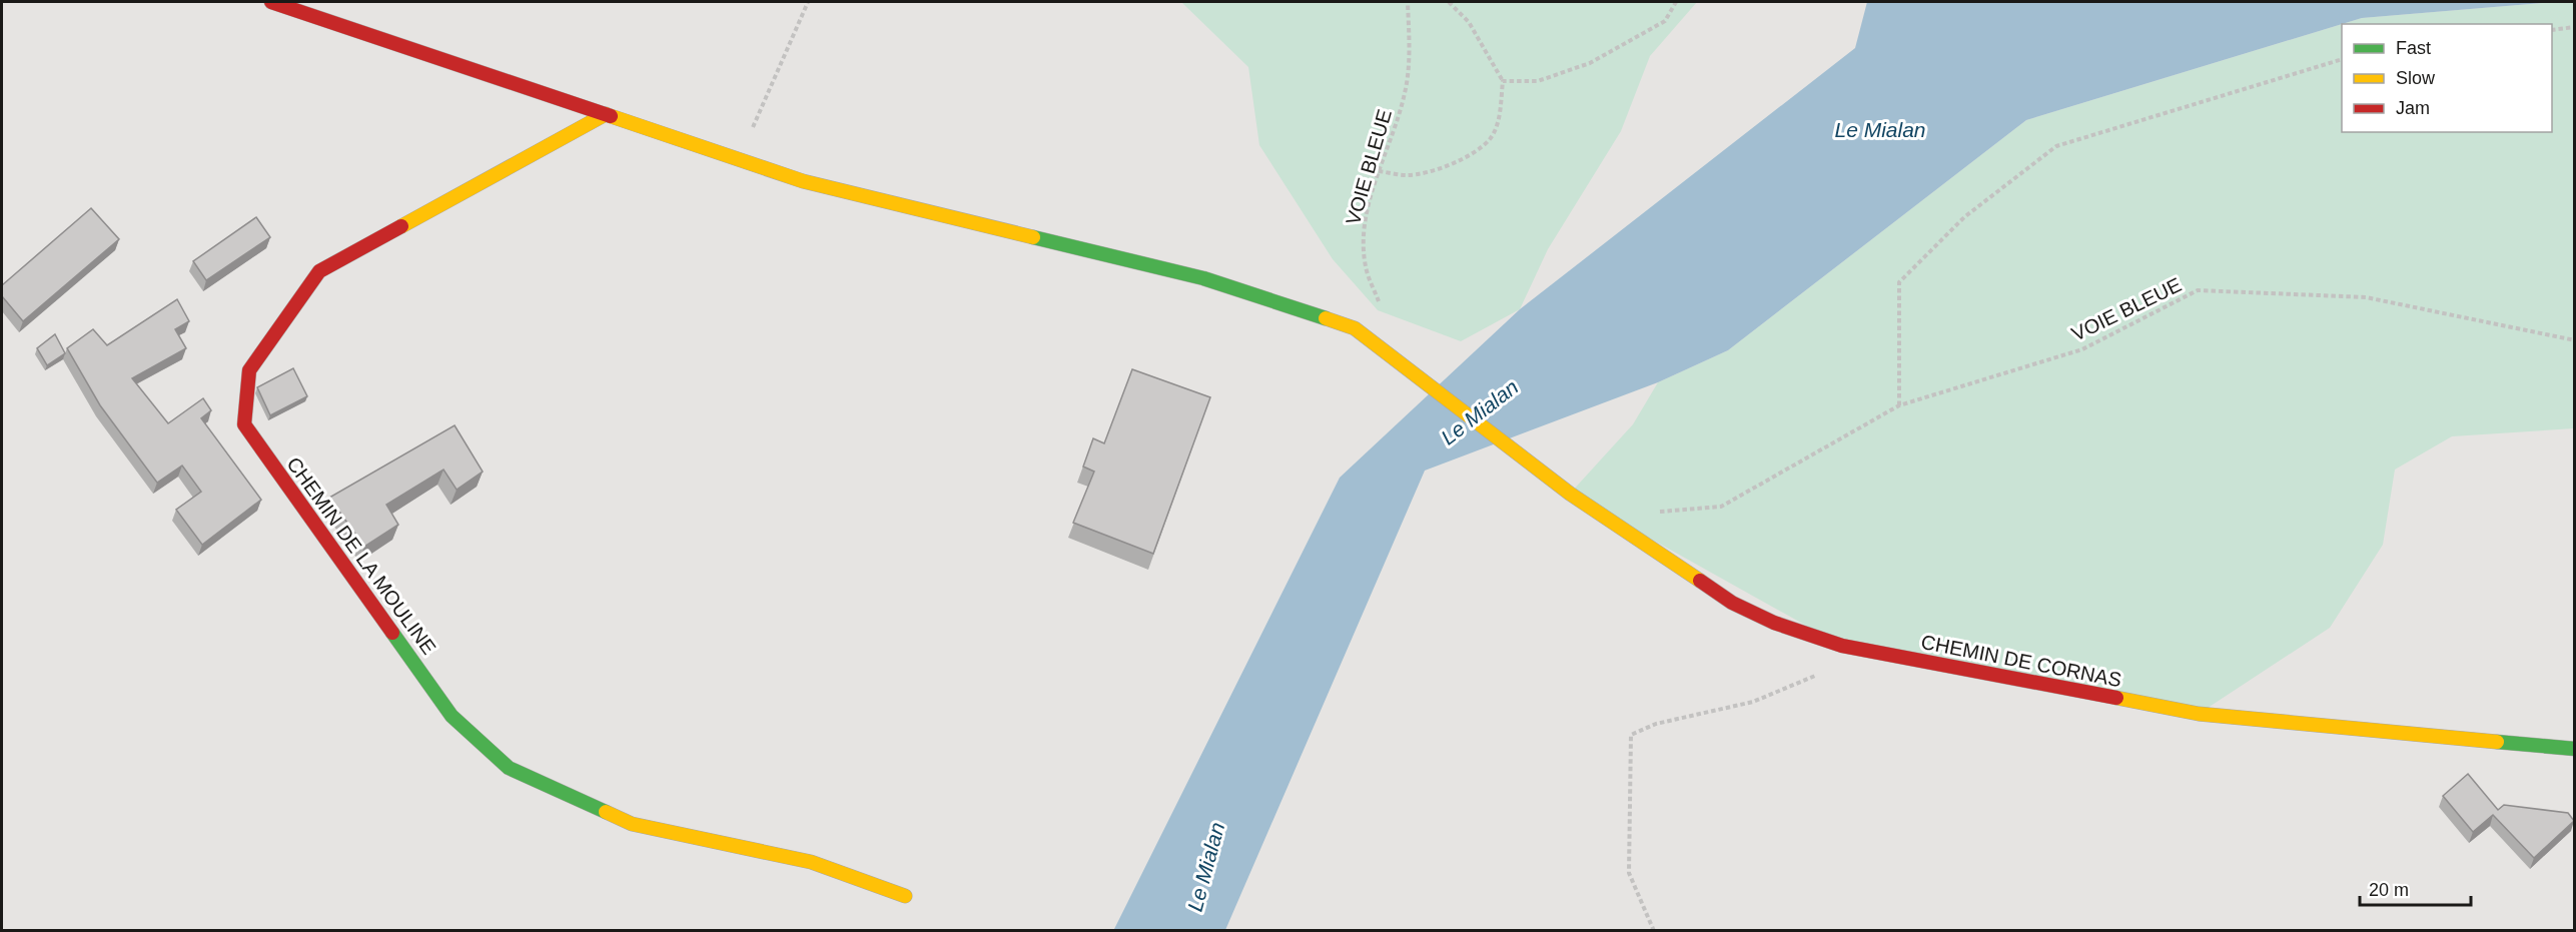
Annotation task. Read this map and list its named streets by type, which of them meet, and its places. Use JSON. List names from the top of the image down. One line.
{"streets":{"street":["CHEMIN DE LA MOULINE","CHEMIN DE CORNAS"],"path":["VOIE BLEUE"]},"crossings":[["CHEMIN DE LA MOULINE","CHEMIN DE CORNAS"]],"water":["Le Mialan"],"legend":["Fast","Slow","Jam"],"scale_bar":"20 m"}
